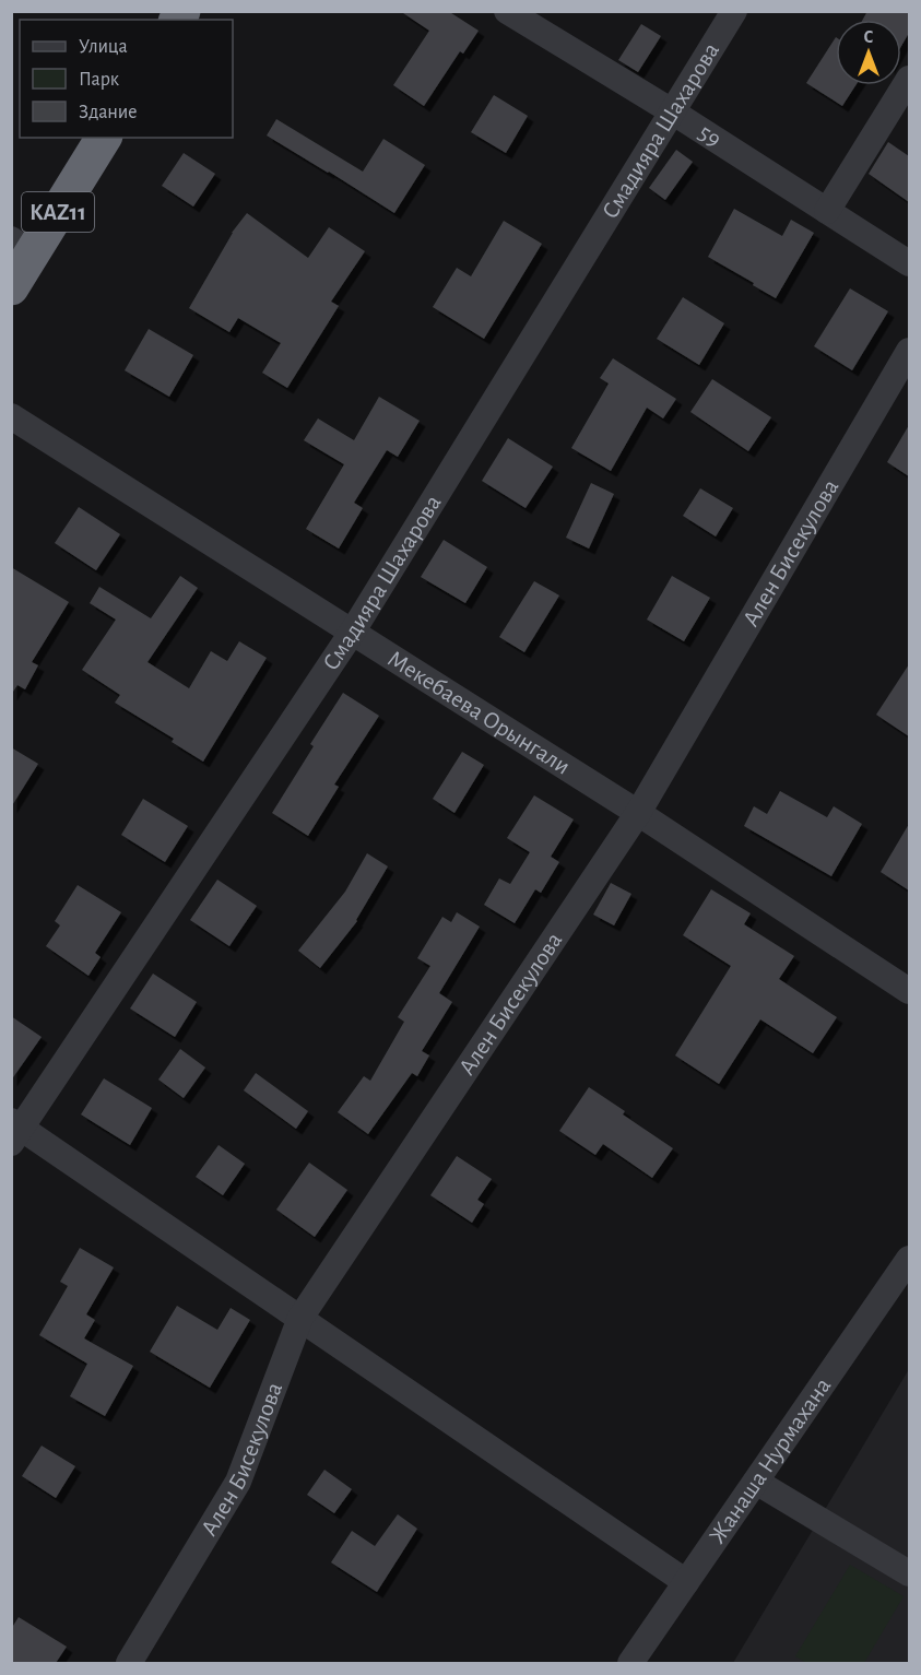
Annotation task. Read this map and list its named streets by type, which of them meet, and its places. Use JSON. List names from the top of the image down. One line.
{"streets":{"highway":["KAZ11"],"street":["Смадияра Шахарова","59","Ален Бисекулова","Мекебаева Орынгали","Жанаша Нурмахана"]},"crossings":[["Смадияра Шахарова","59"],["Смадияра Шахарова","Мекебаева Орынгали"],["Ален Бисекулова","Мекебаева Орынгали"]],"legend":["Улица","Парк","Здание"],"north":"top"}
